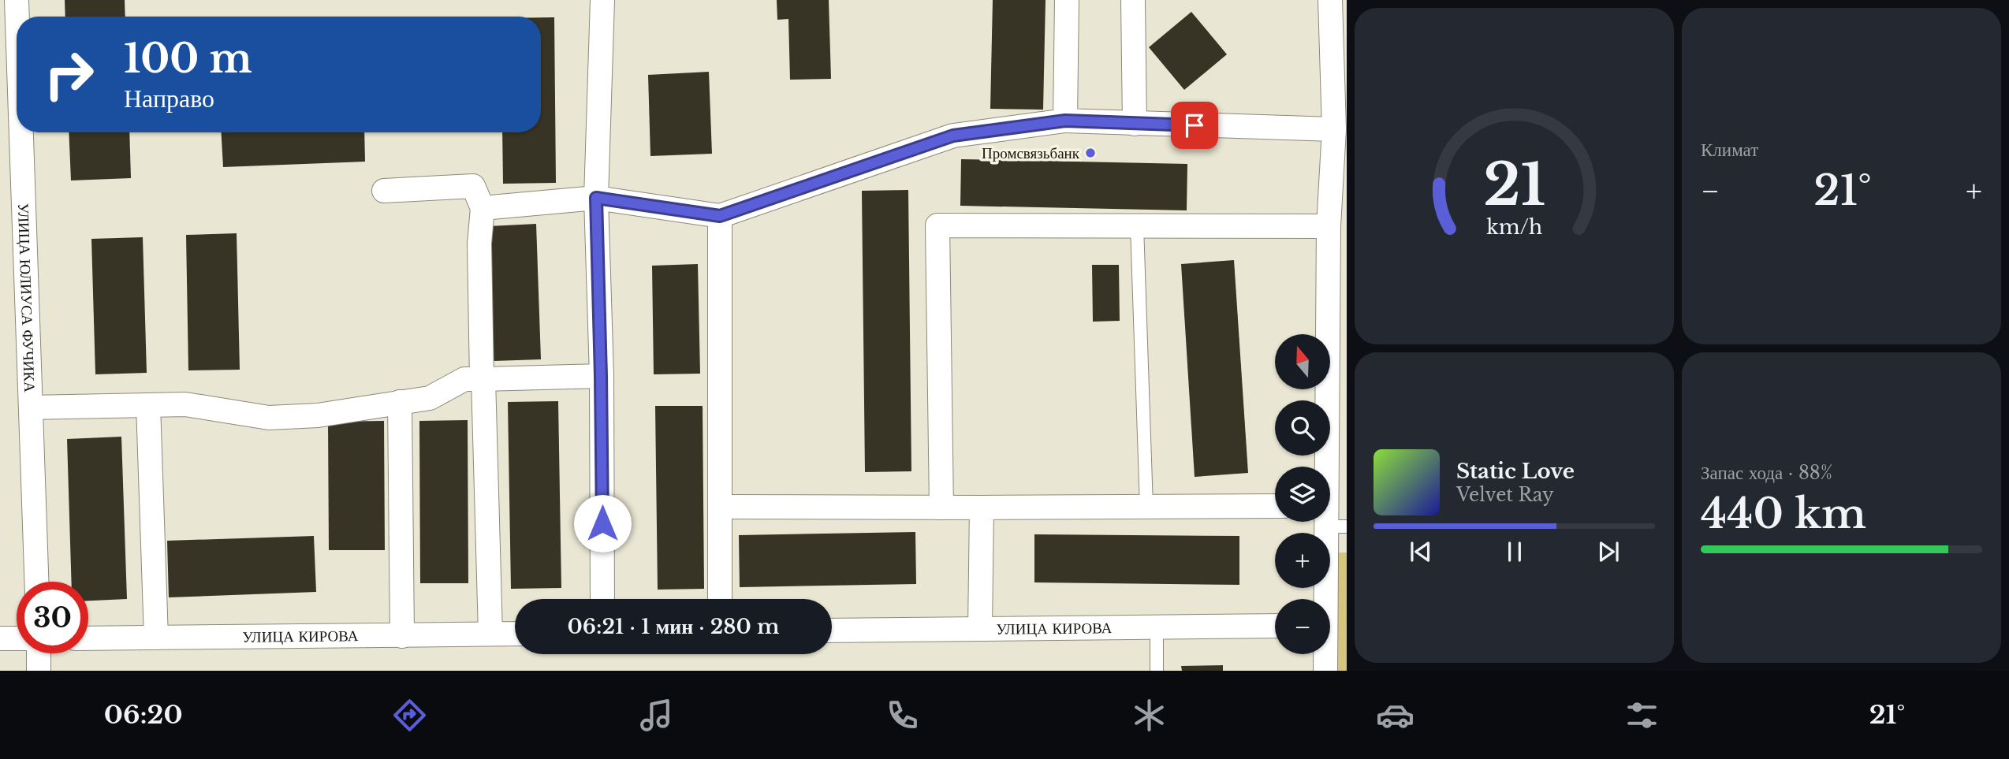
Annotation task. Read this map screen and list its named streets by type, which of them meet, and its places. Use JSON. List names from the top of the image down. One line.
{"streets":{"street":["УЛИЦА ЮЛИУСА ФУЧИКА","УЛИЦА КИРОВА"]},"places":["Промсвязьбанк"],"north":"top","page":{"tile":["Климат",["Запас хода · 88%","440 km"]],"turn":["100 m","Направо"],"heat":["−","21°","+"],"map_buttons":["+","−"],"song":["Static Love","Velvet Ray"],"limit":"30","trip":"06:21 · 1 мин · 280 m","tabs":["06:20","21°"],"gauge":["21","km/h"]}}
